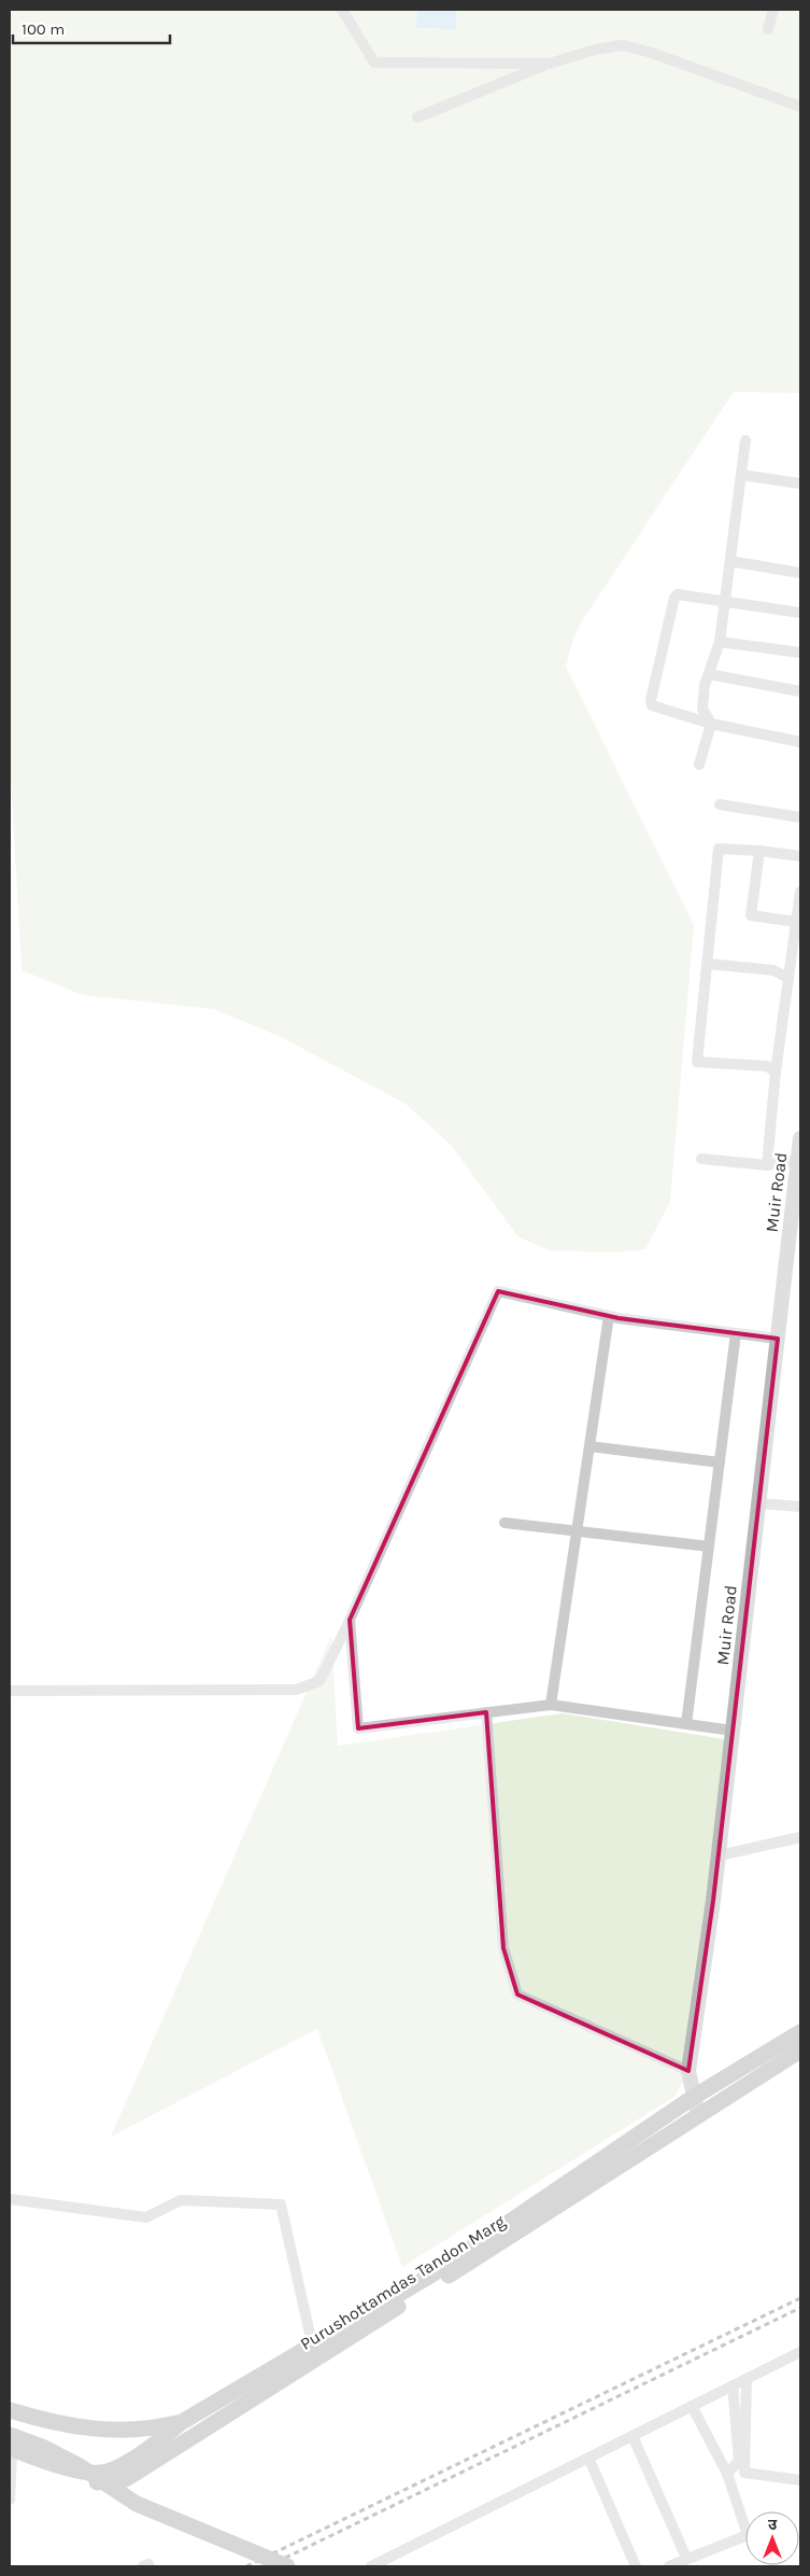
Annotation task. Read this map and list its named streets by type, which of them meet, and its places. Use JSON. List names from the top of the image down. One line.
{"streets":{"main road":["Muir Road","Purushottamdas Tandon Marg"]},"crossings":[["Muir Road","Purushottamdas Tandon Marg"]],"scale_bar":"100 m","north":"top"}
